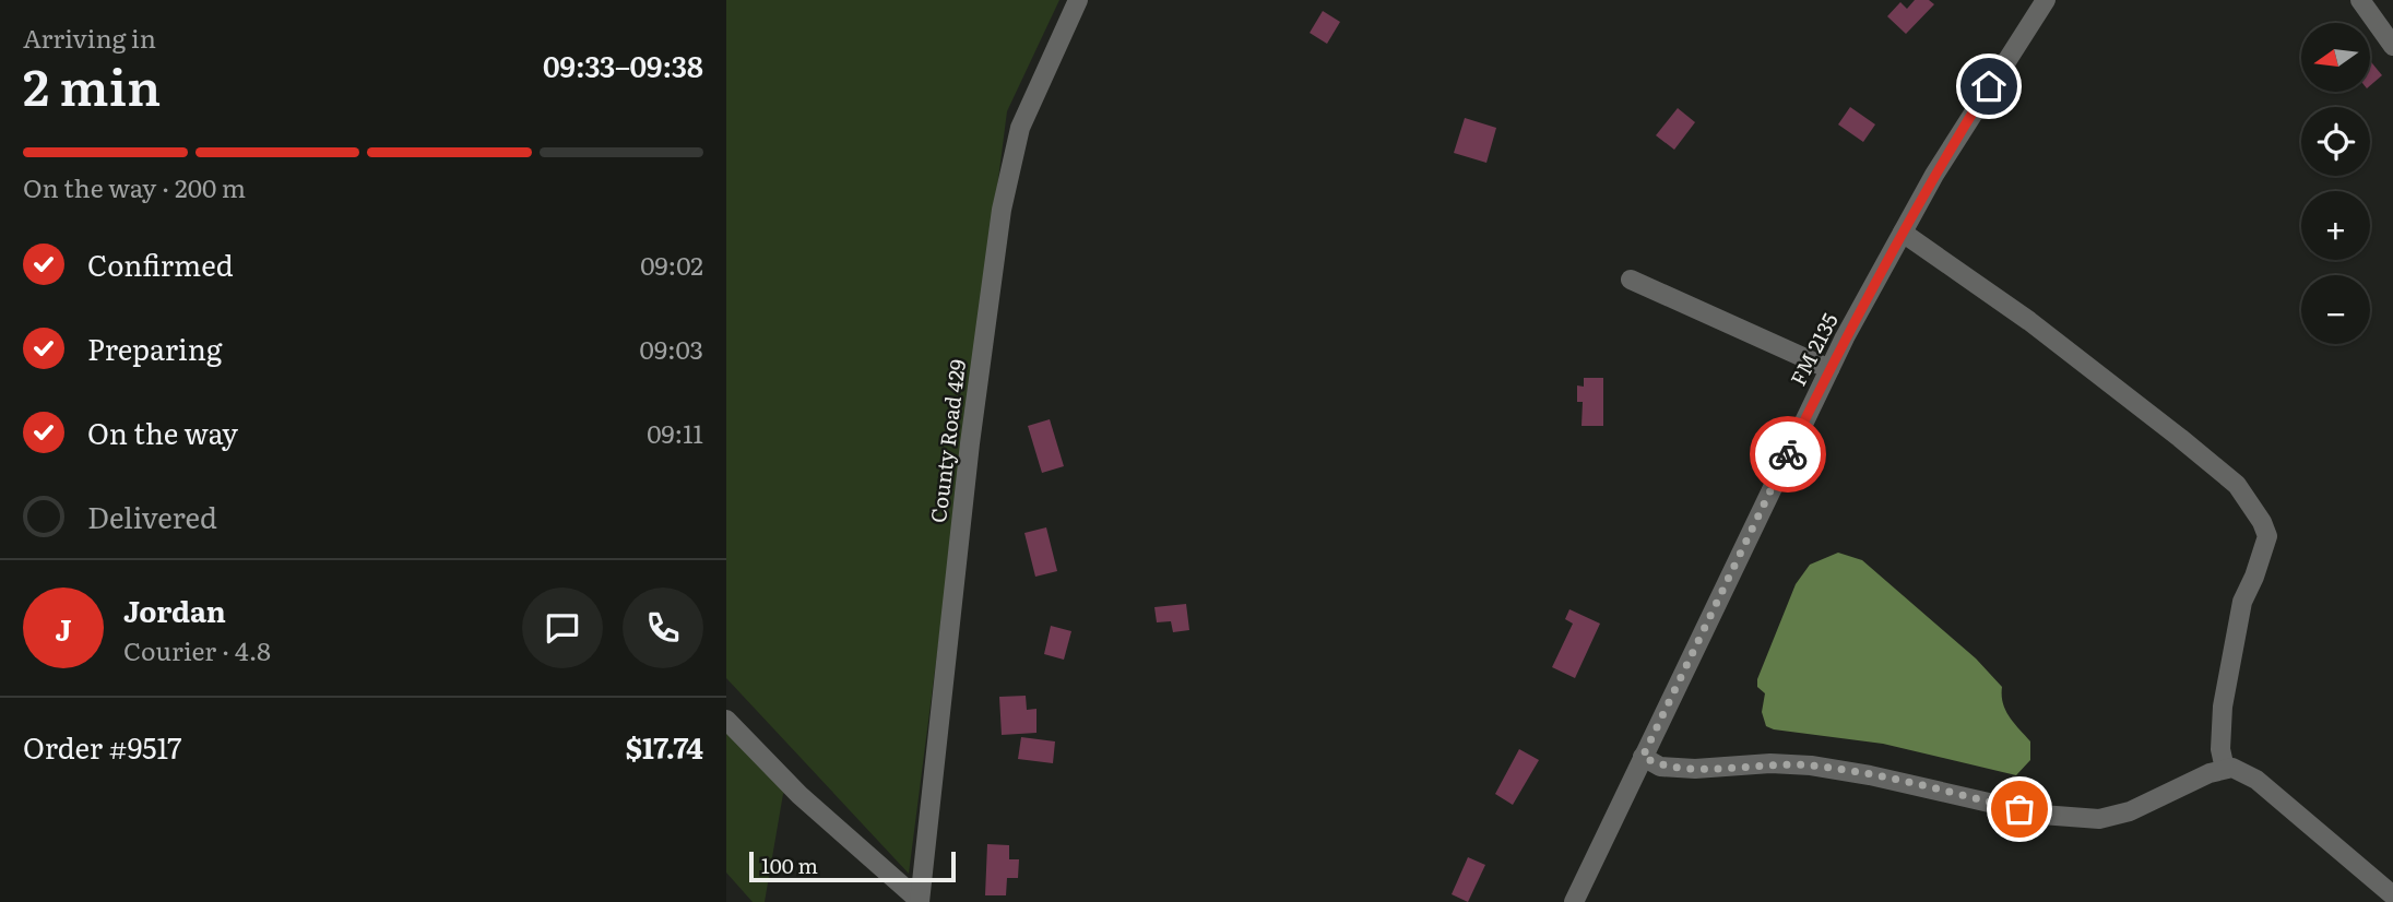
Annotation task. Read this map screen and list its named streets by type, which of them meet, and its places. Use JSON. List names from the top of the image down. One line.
{"streets":{"street":["FM 2135","County Road 429"]},"scale_bar":"100 m","north":"left","page":{"heading":["2 min","Arriving in","09:33–09:38"],"panel":["Jordan","Courier · 4.8","Order #9517","$17.74"],"map_buttons":["+","−"],"bar":"On the way · 200 m","list":[["Confirmed","09:02"],["Preparing","09:03"],["On the way","09:11"],"Delivered"],"round":"J","scale":"100 m"}}
